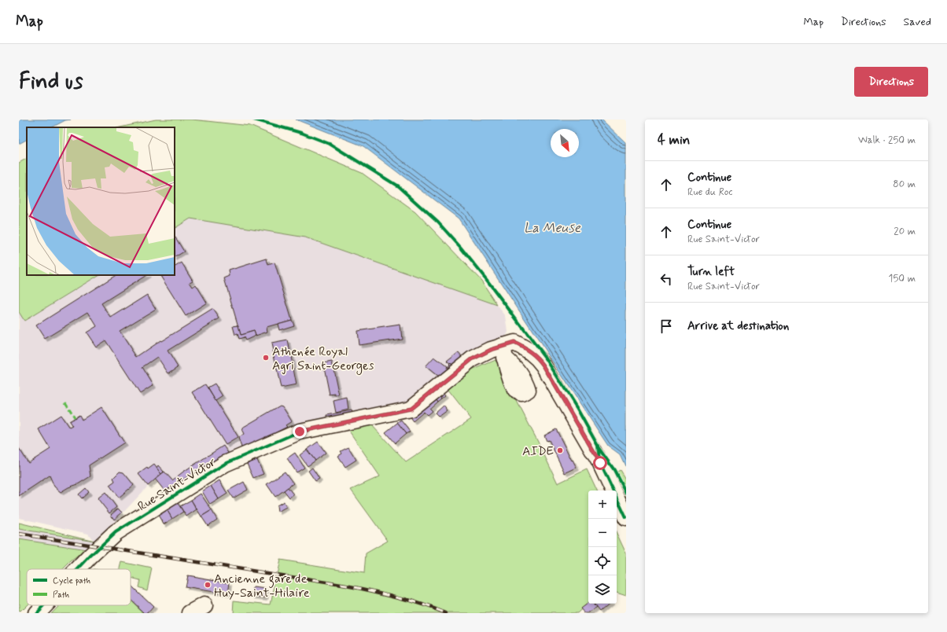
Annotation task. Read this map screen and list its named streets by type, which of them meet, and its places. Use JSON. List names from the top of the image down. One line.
{"streets":{"street":["Rue Saint-Victor"]},"water":["La Meuse"],"places":["Athenée Royal Agri Saint-Georges","AIDE","Ancienne gare de Huy-Saint-Hilaire"],"legend":["Cycle path","Path"],"north":"bottom right","page":{"header":"Map","nav":["Map","Directions","Saved"],"buttons":"Directions","title":"Find us","heading":["4 min","Walk · 250 m"],"list":[["Continue","Rue du Roc","80 m"],["Continue","Rue Saint-Victor","20 m"],["Turn left","Rue Saint-Victor","150 m"],"Arrive at destination"],"map_buttons":["+","−"]}}
